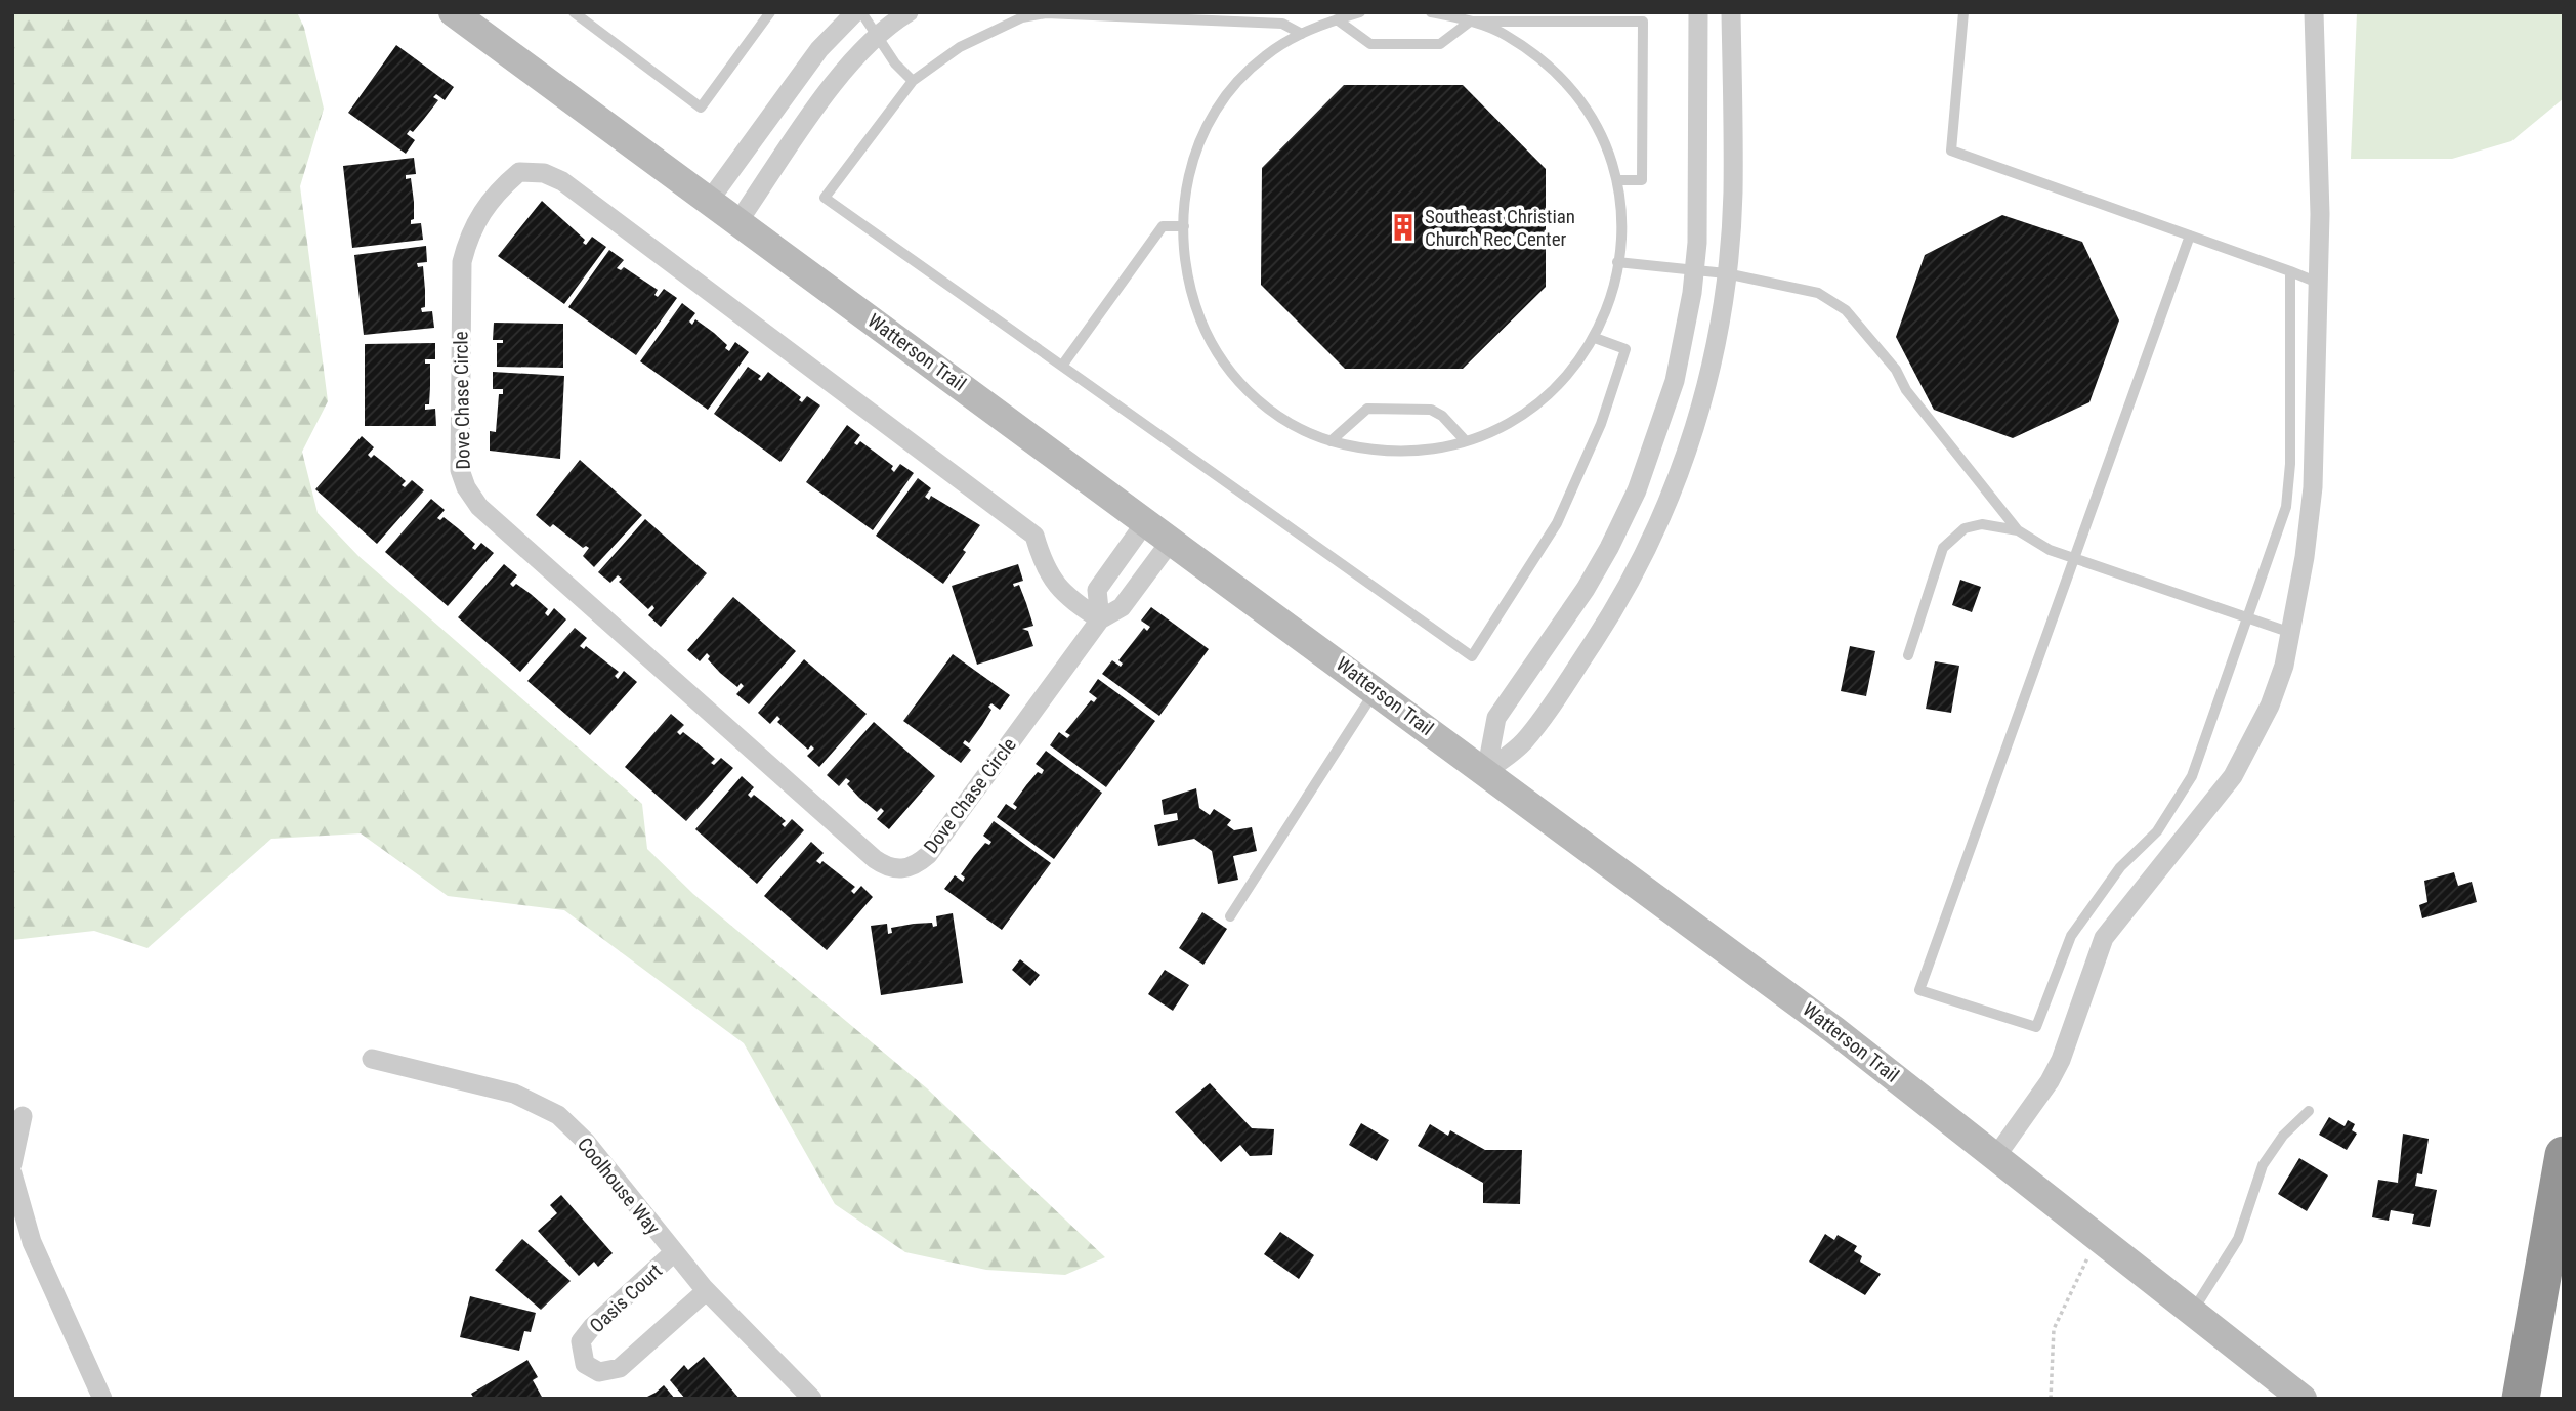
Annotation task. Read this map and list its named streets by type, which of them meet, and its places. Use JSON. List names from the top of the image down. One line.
{"streets":{"main road":["Watterson Trail"],"street":["Dove Chase Circle","Coolhouse Way","Oasis Court"]},"crossings":[["Watterson Trail","Dove Chase Circle"],["Coolhouse Way","Oasis Court"]],"places":{"building":["Southeast Christian Church Rec Center"]}}
